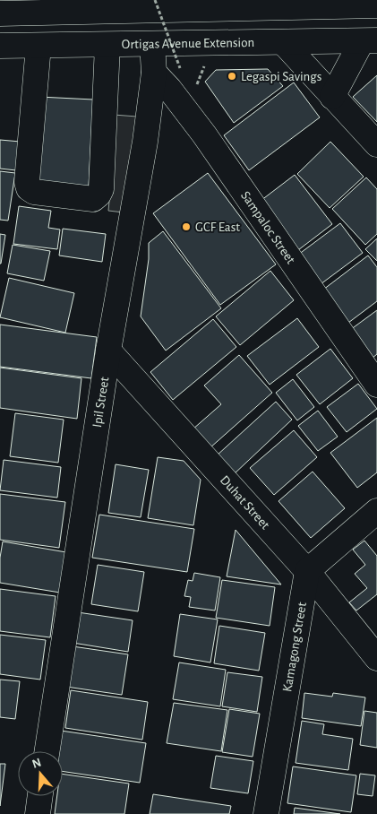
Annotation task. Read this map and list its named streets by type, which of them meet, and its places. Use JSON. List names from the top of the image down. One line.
{"streets":{"street":["Ortigas Avenue Extension","Sampaloc Street","Ipil Street","Duhat Street","Kamagong Street"]},"crossings":[["Ortigas Avenue Extension","Ipil Street"],["Sampaloc Street","Ipil Street"],["Ipil Street","Duhat Street"],["Duhat Street","Kamagong Street"]],"places":["Legaspi Savings","GCF East"],"north":"top"}
